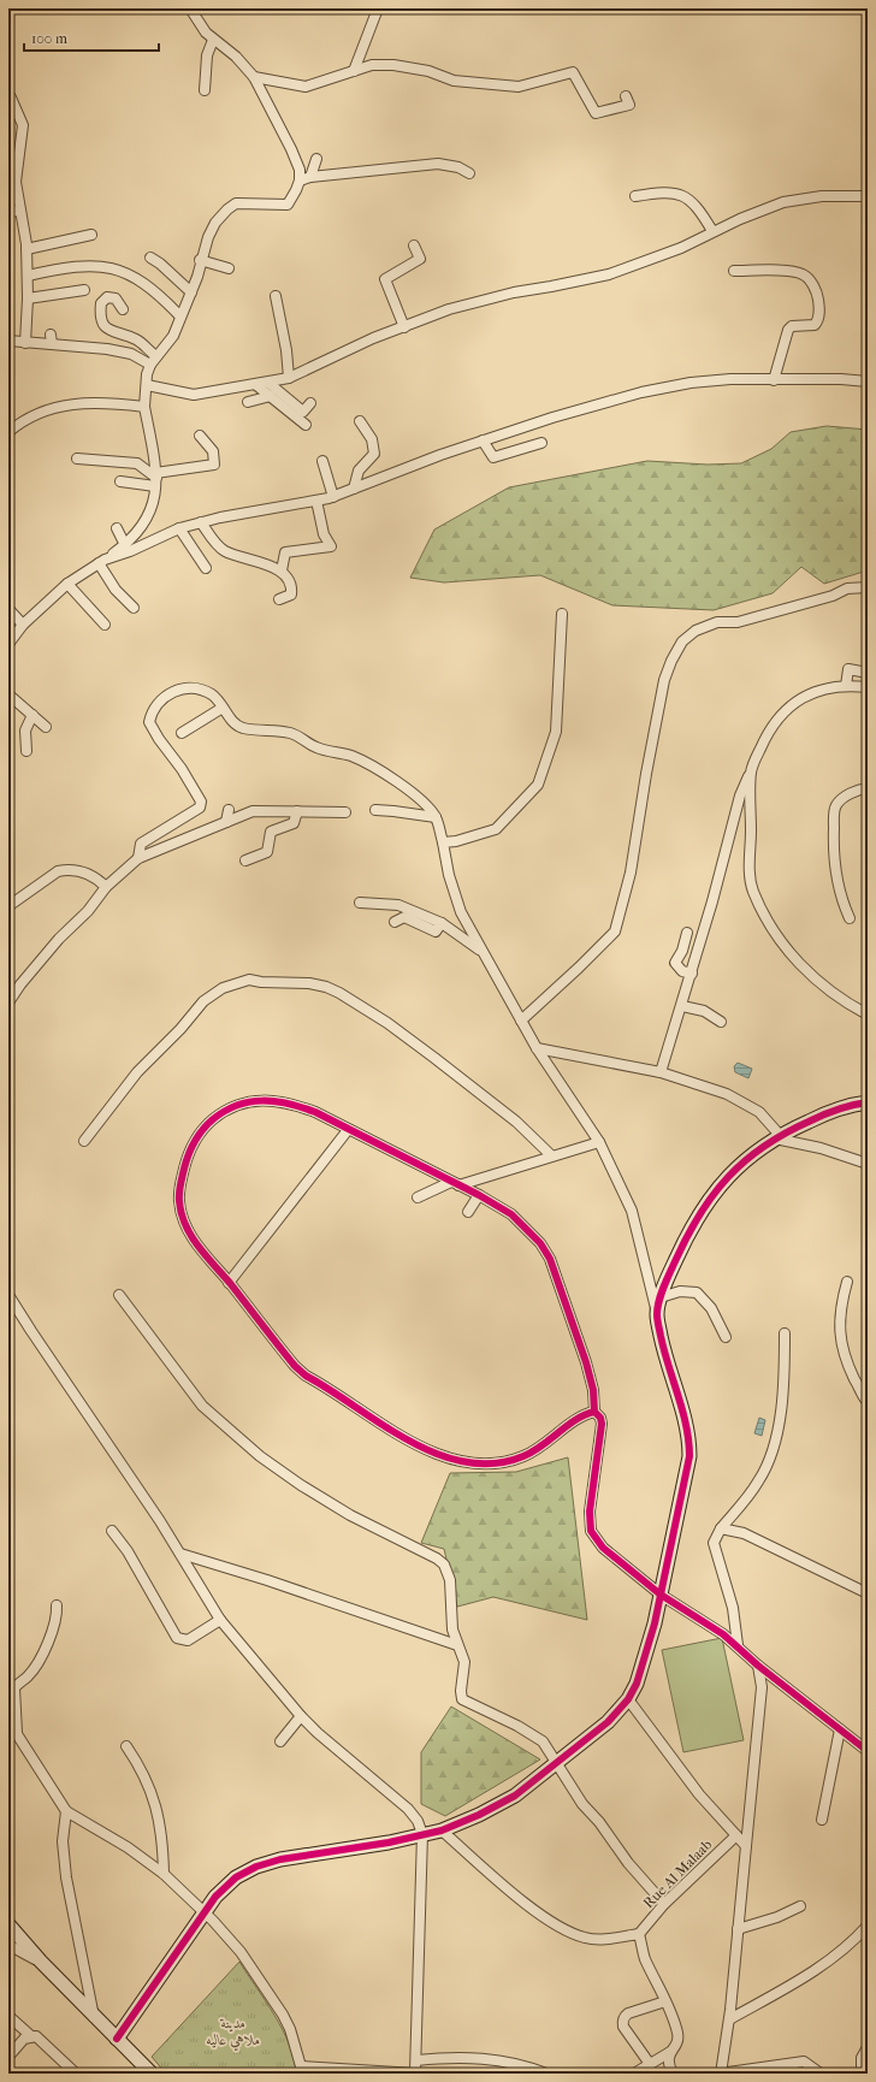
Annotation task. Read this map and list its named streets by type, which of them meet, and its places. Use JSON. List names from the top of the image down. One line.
{"streets":{"street":["Rue Al Malaab"]},"parks":["مدينة ملاهي عاليه"],"scale_bar":"100 m"}
